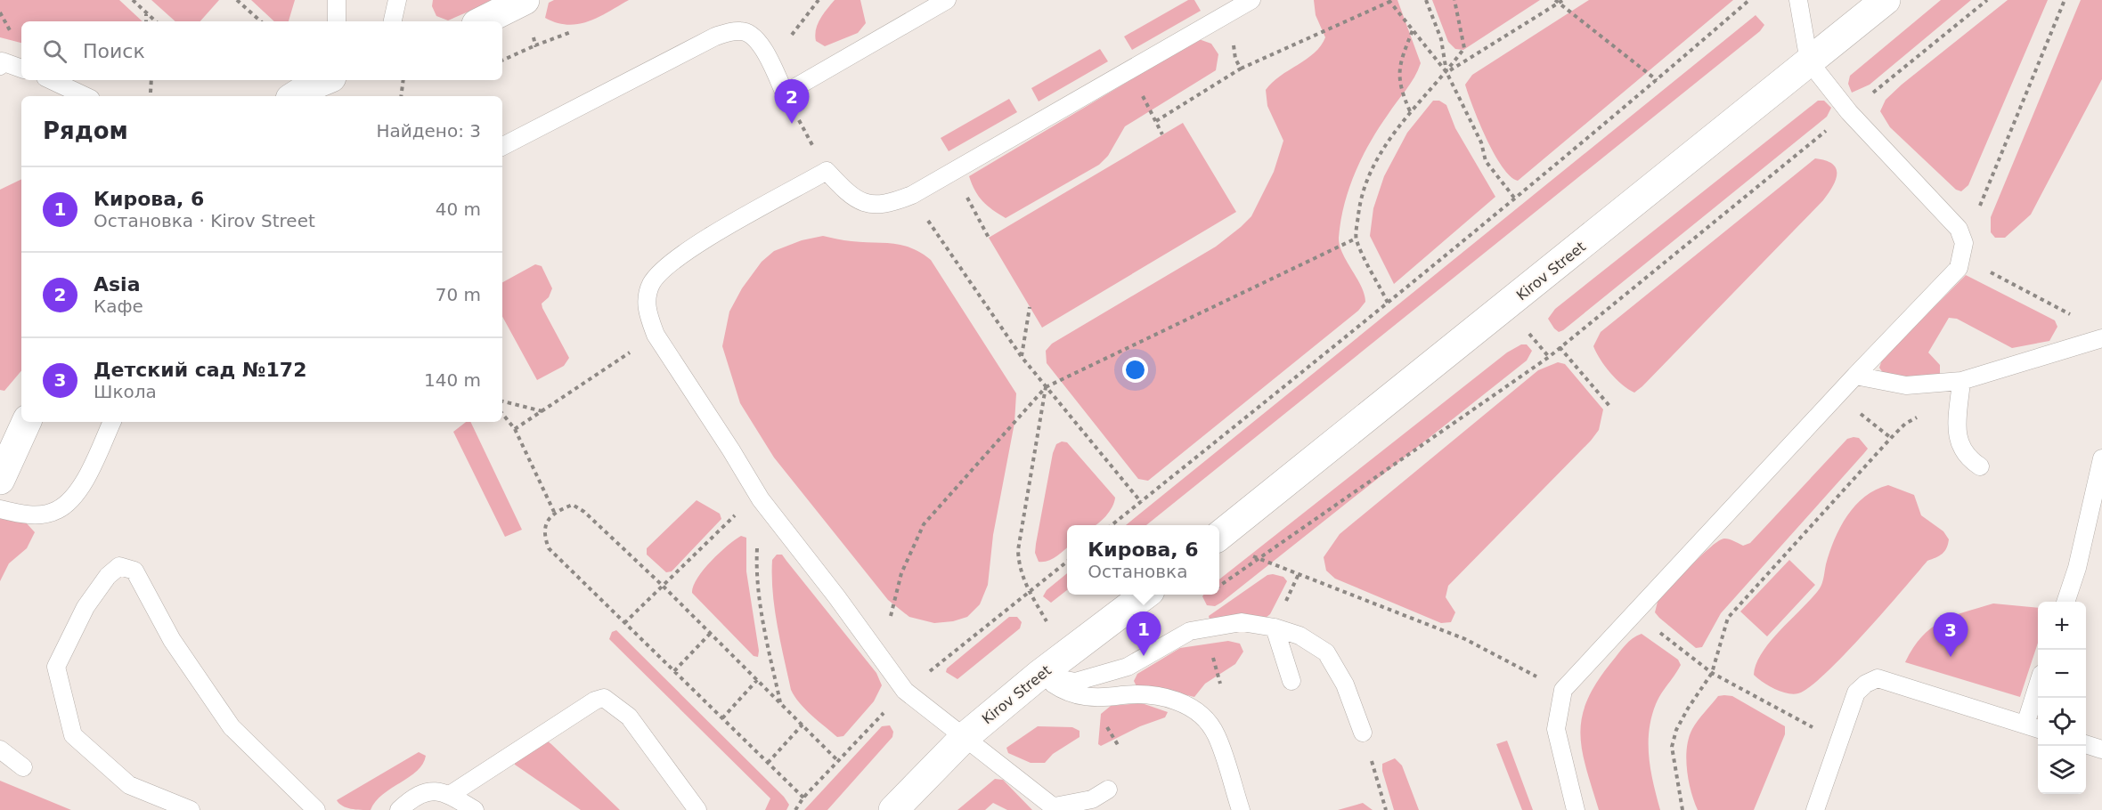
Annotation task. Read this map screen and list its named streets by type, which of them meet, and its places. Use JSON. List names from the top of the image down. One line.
{"streets":{"main road":["Kirov Street"]},"page":{"search":"Поиск","pins":["2","1","3"],"heading":["Рядом","Найдено: 3"],"list":[{"mark":"1","name":"Кирова, 6","note":"Остановка · Kirov Street","value":"40 m"},{"mark":"2","name":"Asia","note":"Кафе","value":"70 m"},{"mark":"3","name":"Детский сад №172","note":"Школа","value":"140 m"}],"popup":["Кирова, 6","Остановка"],"map_buttons":["+","−"]}}
